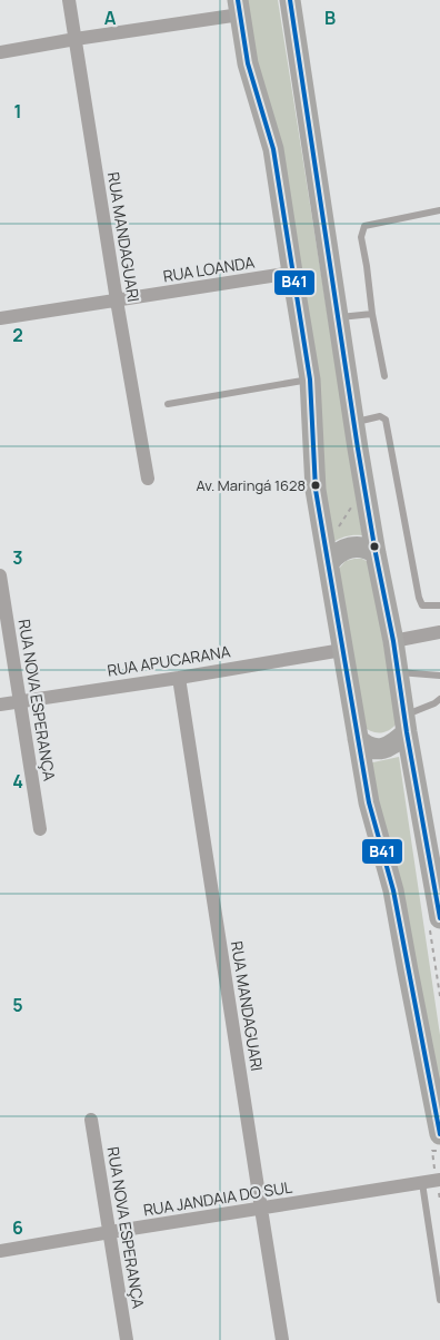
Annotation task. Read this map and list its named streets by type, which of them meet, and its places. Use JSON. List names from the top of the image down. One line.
{"streets":{"street":["RUA MANDAGUARI","RUA LOANDA","RUA APUCARANA","RUA NOVA ESPERANÇA","RUA JANDAIA DO SUL"]},"crossings":[["RUA MANDAGUARI","RUA LOANDA"],["RUA MANDAGUARI","RUA APUCARANA"],["RUA MANDAGUARI","RUA JANDAIA DO SUL"],["RUA APUCARANA","RUA NOVA ESPERANÇA"],["RUA NOVA ESPERANÇA","RUA JANDAIA DO SUL"]],"places":["Av. Maringá 1628"],"lines":["transit line B41"],"grid":{"columns":["A","B"],"rows":["1","2","3","4","5","6"]}}
